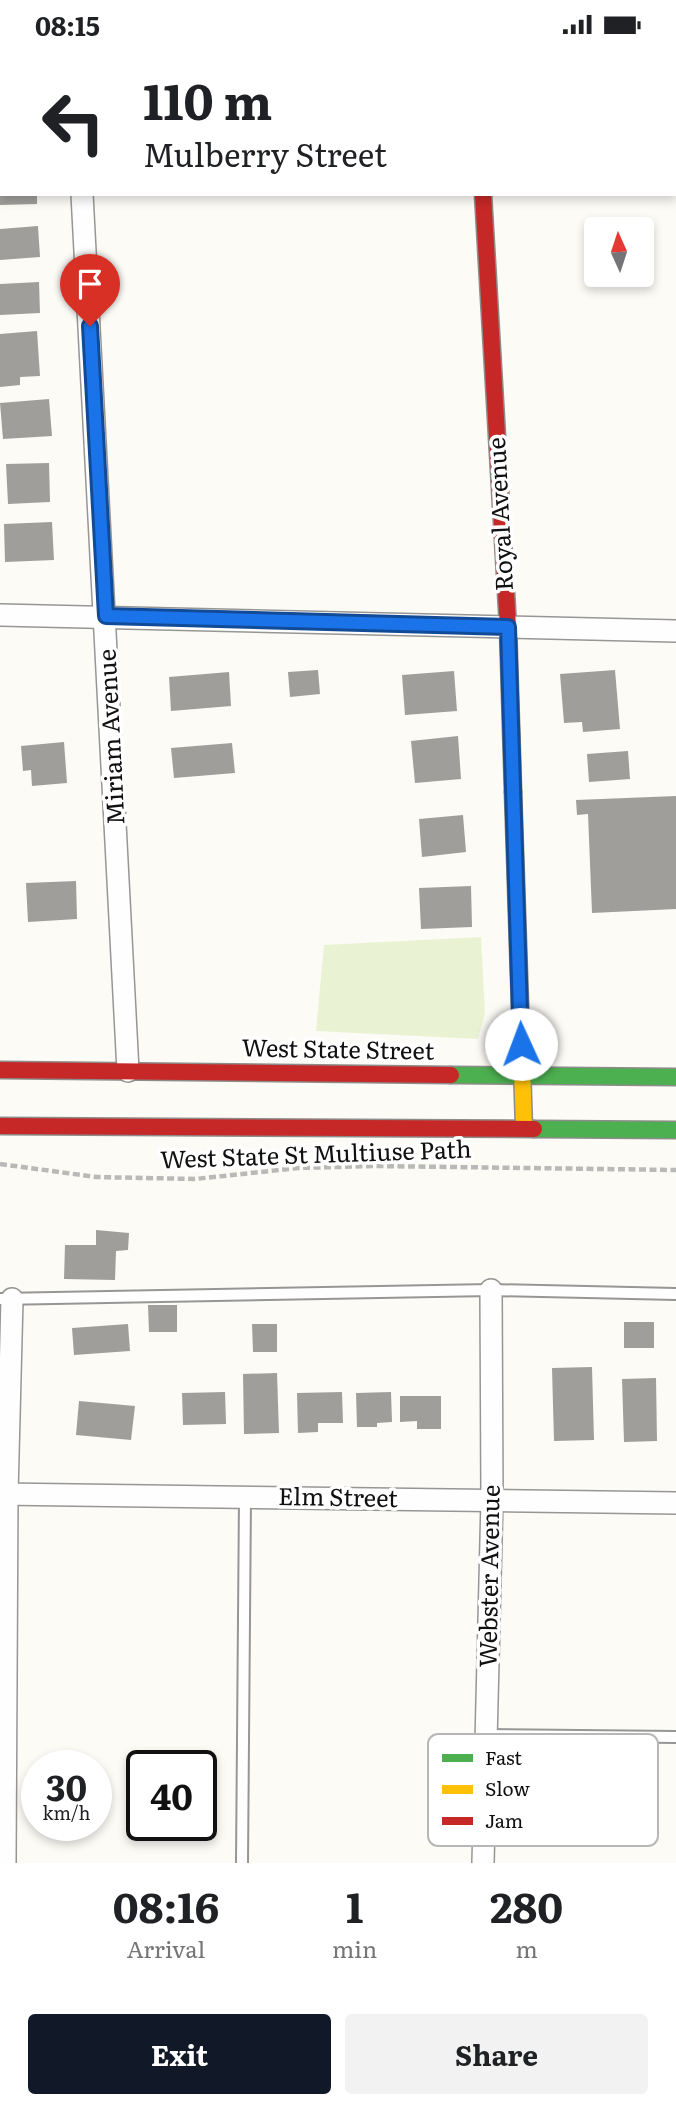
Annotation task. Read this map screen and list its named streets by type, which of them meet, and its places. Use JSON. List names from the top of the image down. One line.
{"streets":{"main road":["Royal Avenue","West State Street"],"street":["Miriam Avenue","Elm Street","Webster Avenue"],"path":["West State St Multiuse Path"]},"crossings":[["Royal Avenue","West State Street"],["Miriam Avenue","West State Street"],["Elm Street","Webster Avenue"]],"legend":["Fast","Slow","Jam"],"north":"top","page":{"status":"08:15","turn":["110 m","Mulberry Street"],"speed":"30 km/h","limit":"40","eta":["08:16","Arrival","1","min","280","m"],"buttons":["Exit","Share"]}}
